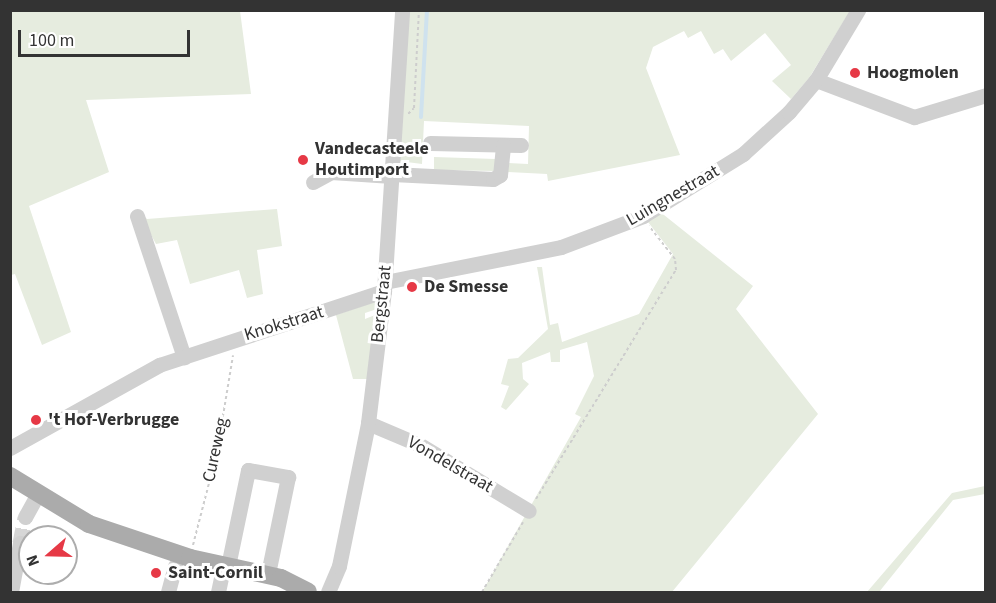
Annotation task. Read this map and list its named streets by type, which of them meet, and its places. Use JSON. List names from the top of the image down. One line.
{"streets":{"street":["Luingnestraat","Bergstraat","Knokstraat","Vondelstraat"],"path":["Cureweg"]},"crossings":[["Luingnestraat","Bergstraat"],["Luingnestraat","Knokstraat"],["Bergstraat","Knokstraat"],["Bergstraat","Vondelstraat"],["Knokstraat","Cureweg"]],"places":["Hoogmolen","Vandecasteele Houtimport","De Smesse","'t Hof-Verbrugge","Saint-Cornil"],"scale_bar":"100 m","north":"left"}
